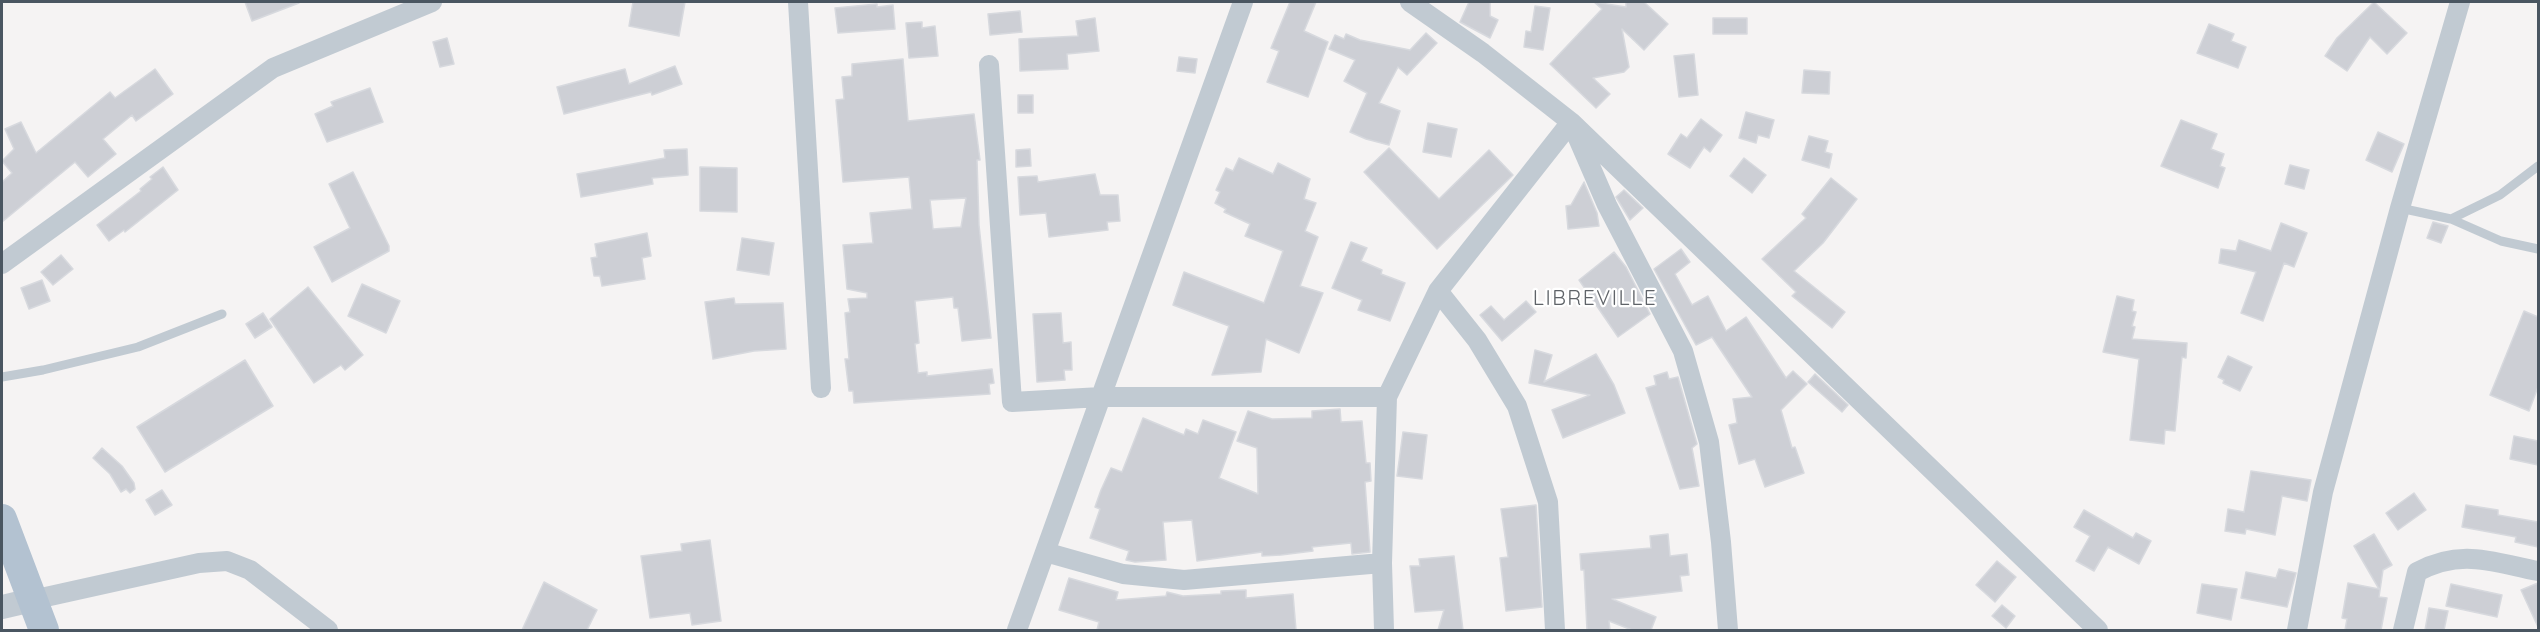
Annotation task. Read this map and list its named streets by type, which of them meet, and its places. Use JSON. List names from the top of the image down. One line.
{"districts":["LIBREVILLE"]}
